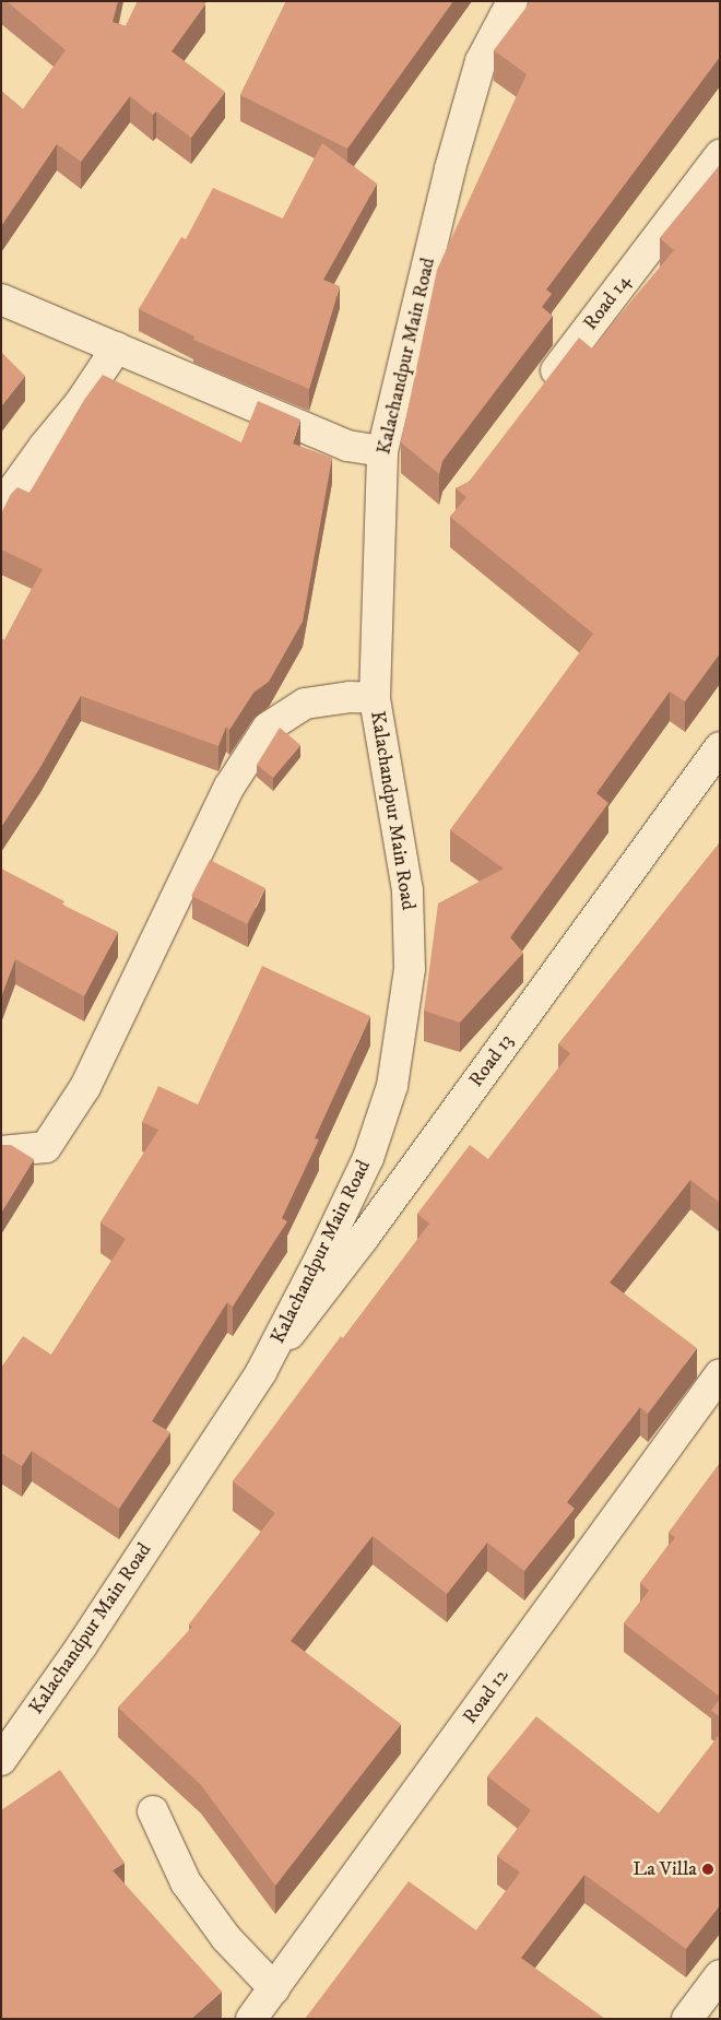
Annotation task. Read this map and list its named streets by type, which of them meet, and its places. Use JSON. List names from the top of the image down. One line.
{"streets":{"street":["Road 14","Kalachandpur Main Road","Road 13","Road 12"]},"crossings":[["Kalachandpur Main Road","Road 13"]],"places":["La Villa"]}
